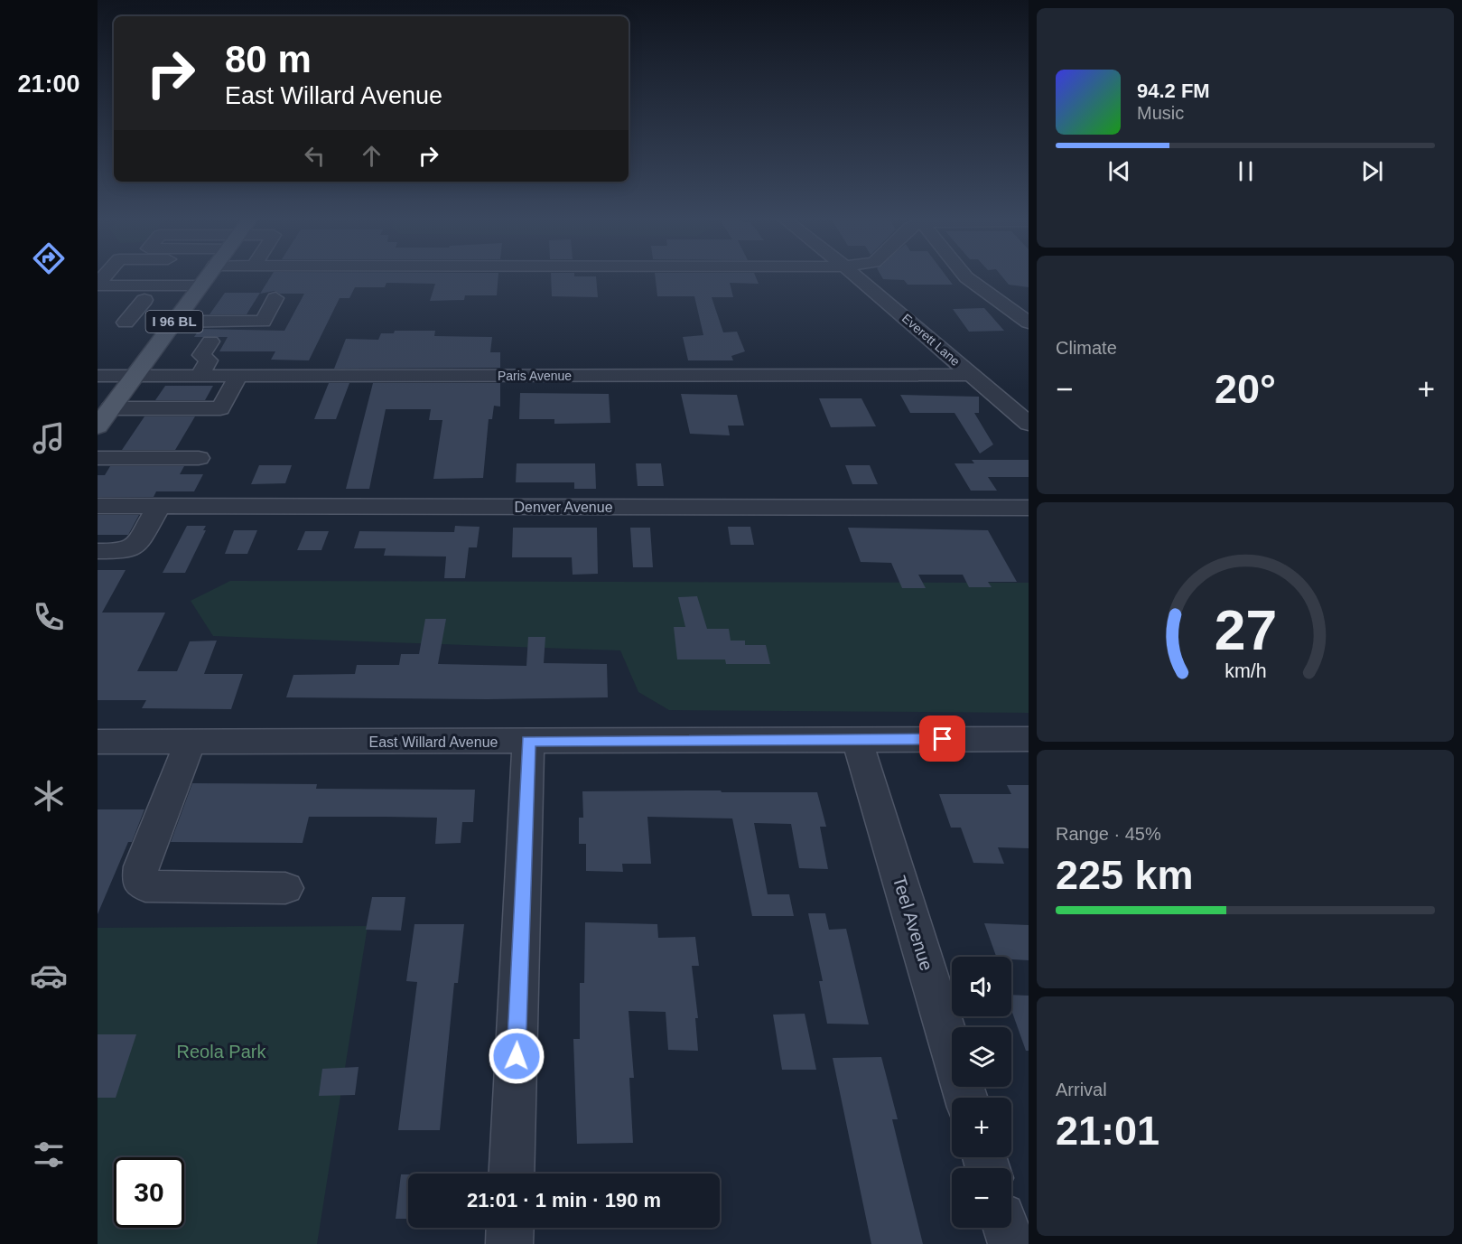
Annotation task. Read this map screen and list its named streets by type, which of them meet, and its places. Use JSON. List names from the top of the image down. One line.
{"streets":{"main road":["I 96 BL"],"street":["Everett Lane","Paris Avenue","Denver Avenue","East Willard Avenue","Teel Avenue"]},"crossings":[["I 96 BL","Paris Avenue"],["Everett Lane","Paris Avenue"],["East Willard Avenue","Teel Avenue"]],"parks":["Reola Park"],"page":{"tabs":"21:00","turn":["80 m","East Willard Avenue"],"song":["94.2 FM","Music"],"tile":["Climate",["Range · 45%","225 km"],["Arrival","21:01"]],"heat":["−","20°","+"],"map_buttons":["+","−"],"limit":"30","trip":"21:01 · 1 min · 190 m","gauge":["27","km/h"]}}
